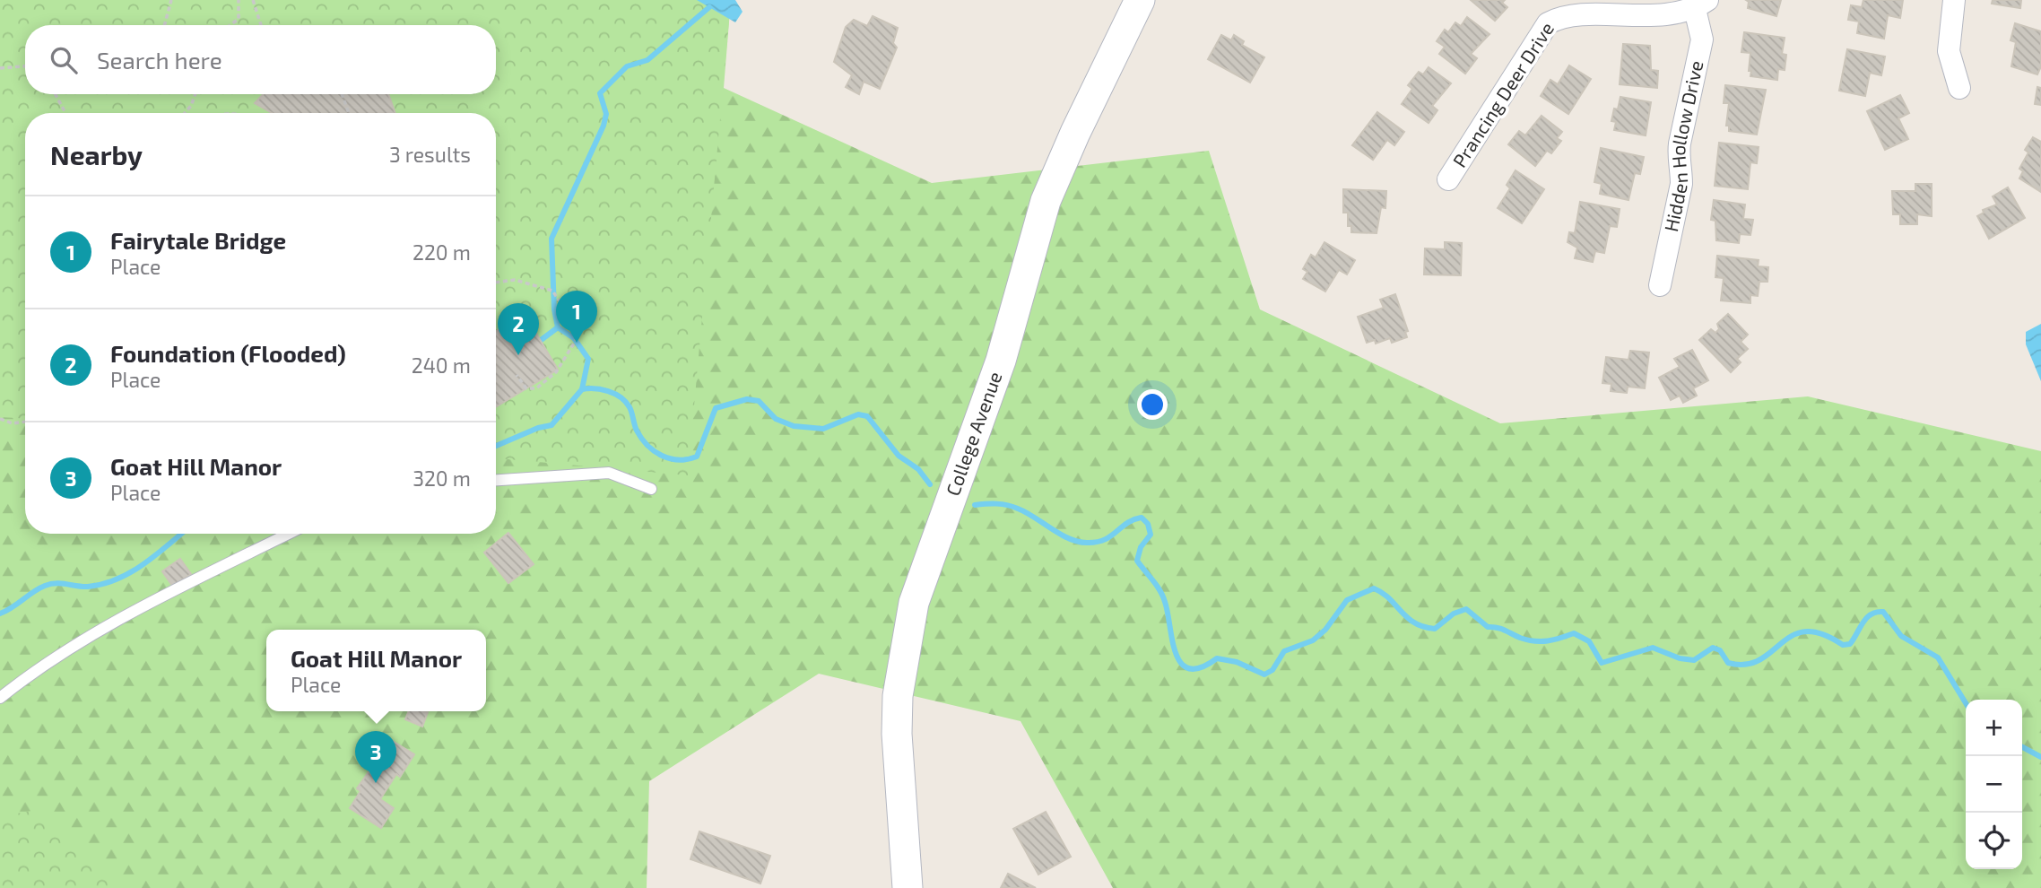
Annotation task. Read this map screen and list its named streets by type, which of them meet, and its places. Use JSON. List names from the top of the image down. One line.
{"streets":{"street":["Prancing Deer Drive","Hidden Hollow Drive","College Avenue"]},"crossings":[["Prancing Deer Drive","Hidden Hollow Drive"]],"page":{"search":"Search here","heading":["Nearby","3 results"],"list":[{"mark":"1","name":"Fairytale Bridge","note":"Place","value":"220 m"},{"mark":"2","name":"Foundation (Flooded)","note":"Place","value":"240 m"},{"mark":"3","name":"Goat Hill Manor","note":"Place","value":"320 m"}],"pins":["1","2","3"],"popup":["Goat Hill Manor","Place"],"map_buttons":["+","−"]}}
